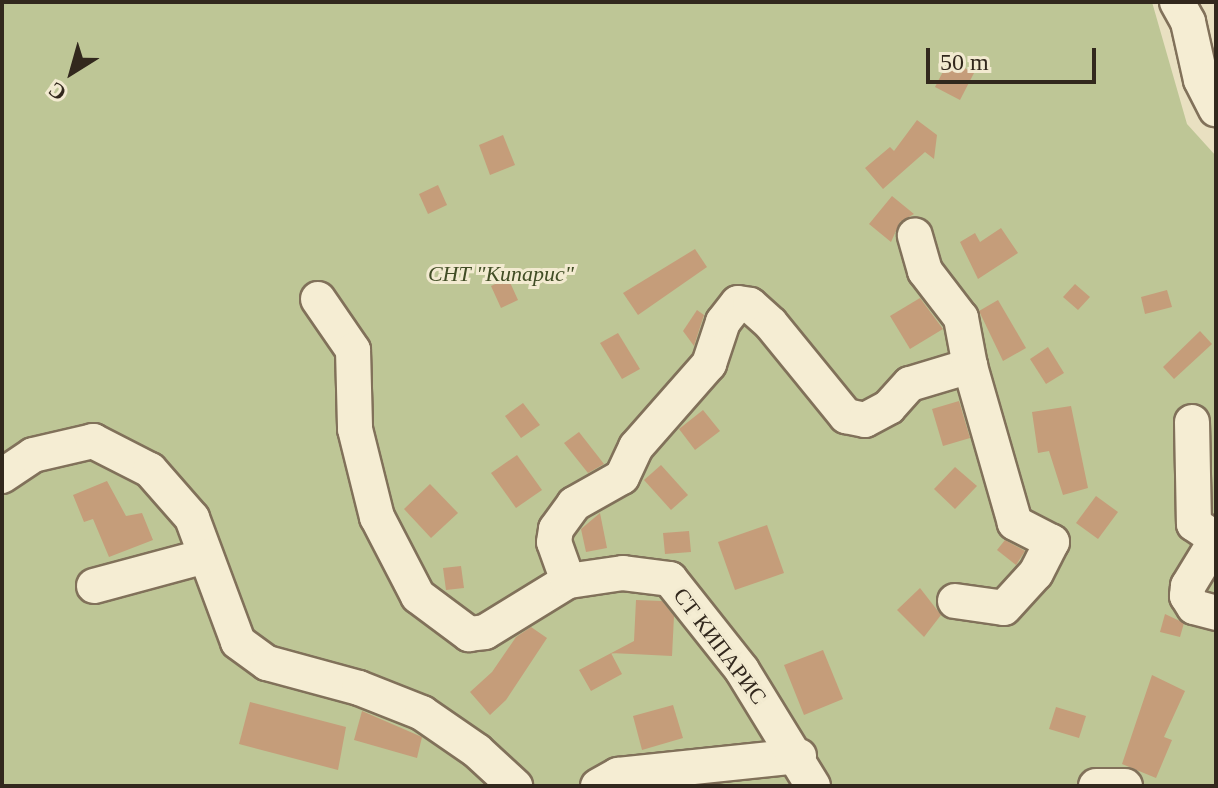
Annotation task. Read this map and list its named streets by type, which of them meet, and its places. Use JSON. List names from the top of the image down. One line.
{"streets":{"lane":["СТ КИПАРИС"]},"parks":["СНТ \"Кипарис\""],"scale_bar":"50 m","north":"bottom left"}
